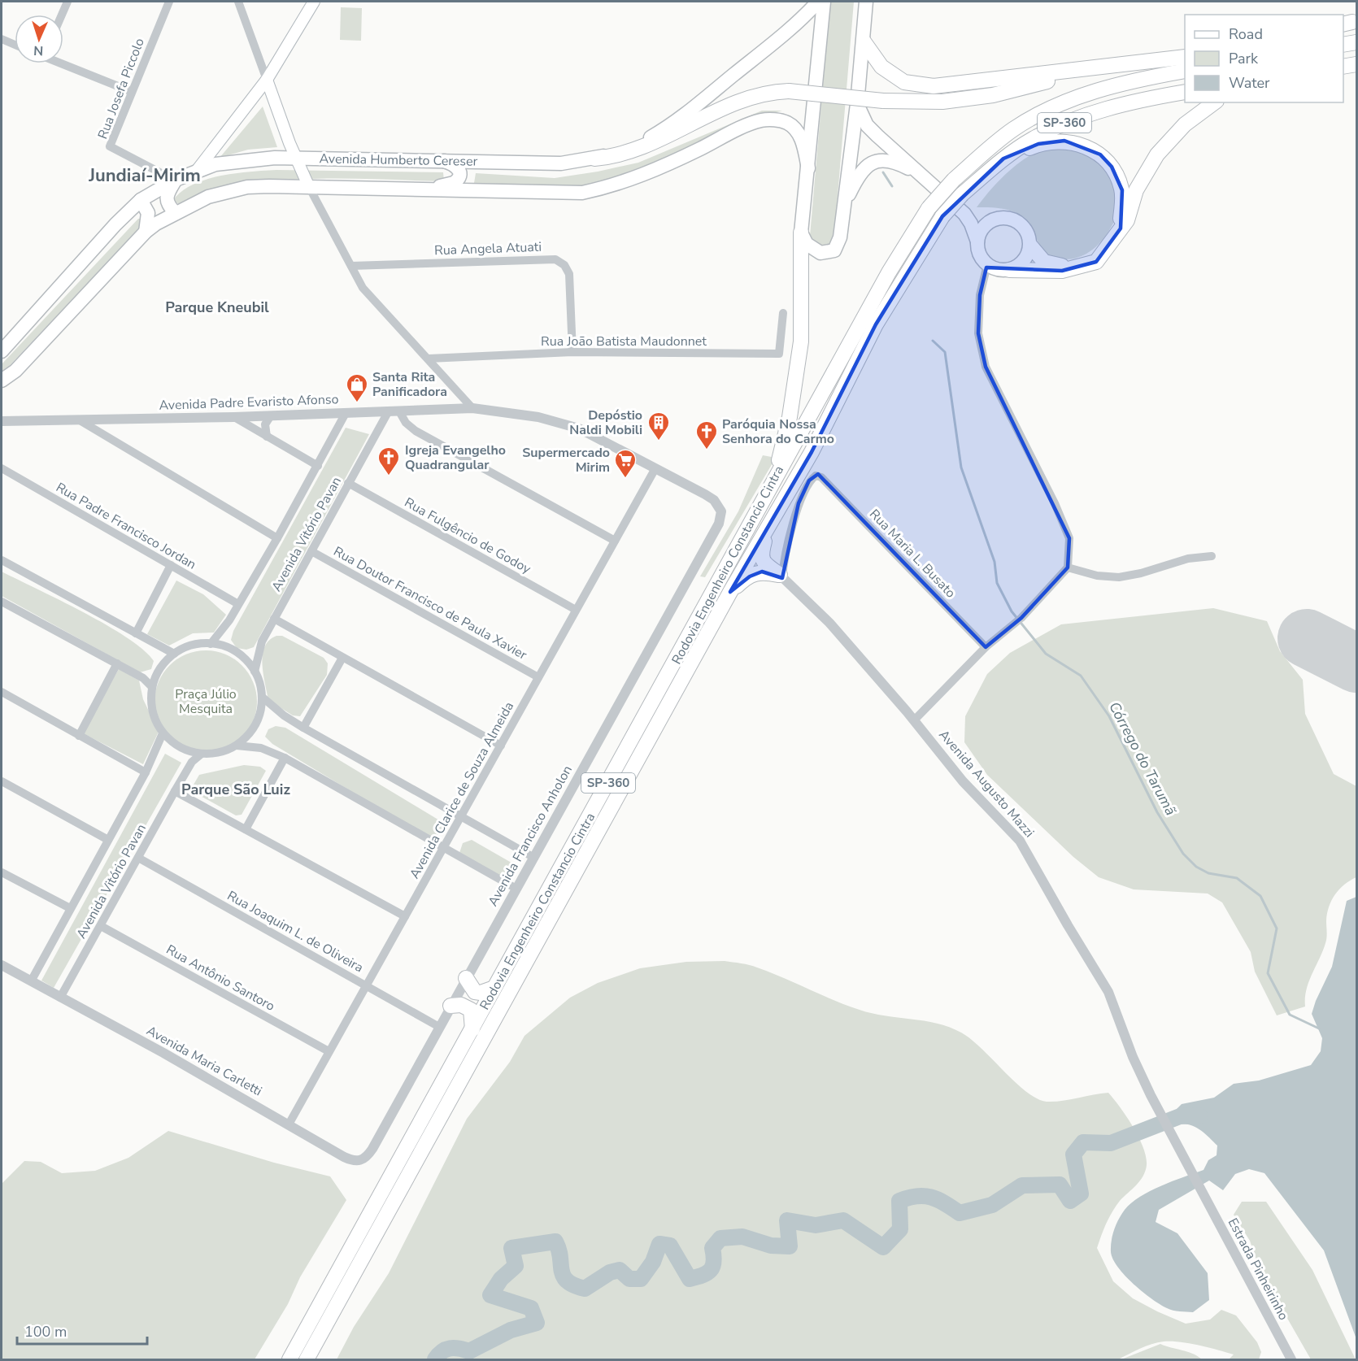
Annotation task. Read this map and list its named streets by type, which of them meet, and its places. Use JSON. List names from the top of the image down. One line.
{"streets":{"highway":["SP-360","Rodovia Engenheiro Constancio Cintra"],"main road":["Avenida Humberto Cereser"],"street":["Rua Josefa Piccolo","Rua Angela Atuati","Rua João Batista Maudonnet","Avenida Padre Evaristo Afonso","Rua Padre Francisco Jordan","Avenida Vitório Pavan","Rua Fulgêncio de Godoy","Rua Maria L. Busato","Rua Doutor Francisco de Paula Xavier","Avenida Augusto Mazzi","Avenida Clarice de Souza Almeida","Avenida Francisco Anholon","Rua Joaquim L. de Oliveira","Rua Antônio Santoro","Avenida Maria Carletti","Estrada Pinheirinho"]},"crossings":[["Rua Josefa Piccolo","Avenida Humberto Cereser"],["SP-360","Rodovia Engenheiro Constancio Cintra"],["Rua Angela Atuati","Rua João Batista Maudonnet"],["Avenida Padre Evaristo Afonso","Avenida Vitório Pavan"],["Avenida Padre Evaristo Afonso","Avenida Clarice de Souza Almeida"],["Avenida Padre Evaristo Afonso","Avenida Francisco Anholon"],["Rua Padre Francisco Jordan","Avenida Vitório Pavan"],["Avenida Vitório Pavan","Rua Fulgêncio de Godoy"],["Avenida Vitório Pavan","Rua Doutor Francisco de Paula Xavier"],["Avenida Vitório Pavan","Rua Joaquim L. de Oliveira"],["Avenida Vitório Pavan","Rua Antônio Santoro"],["Avenida Vitório Pavan","Avenida Maria Carletti"],["Rua Fulgêncio de Godoy","Avenida Clarice de Souza Almeida"],["Rua Maria L. Busato","Avenida Augusto Mazzi"],["Rua Doutor Francisco de Paula Xavier","Avenida Clarice de Souza Almeida"],["Avenida Augusto Mazzi","Estrada Pinheirinho"],["Avenida Clarice de Souza Almeida","Rua Joaquim L. de Oliveira"],["Avenida Clarice de Souza Almeida","Rua Antônio Santoro"],["Avenida Clarice de Souza Almeida","Avenida Maria Carletti"],["Avenida Francisco Anholon","Rua Joaquim L. de Oliveira"],["Avenida Francisco Anholon","Avenida Maria Carletti"]],"districts":["Jundiaí-Mirim","Parque Kneubil","Parque São Luiz"],"water":["Córrego do Tarumã"],"parks":["Praça Júlio Mesquita"],"places":{"shop":["Santa Rita Panificadora"],"building":["Depóstio Naldi Mobili"],"church":["Paróquia Nossa Senhora do Carmo","Igreja Evangelho Quadrangular"],"supermarket":["Supermercado Mirim"]},"legend":["Road","Park","Water"],"scale_bar":"100 m","north":"bottom"}
